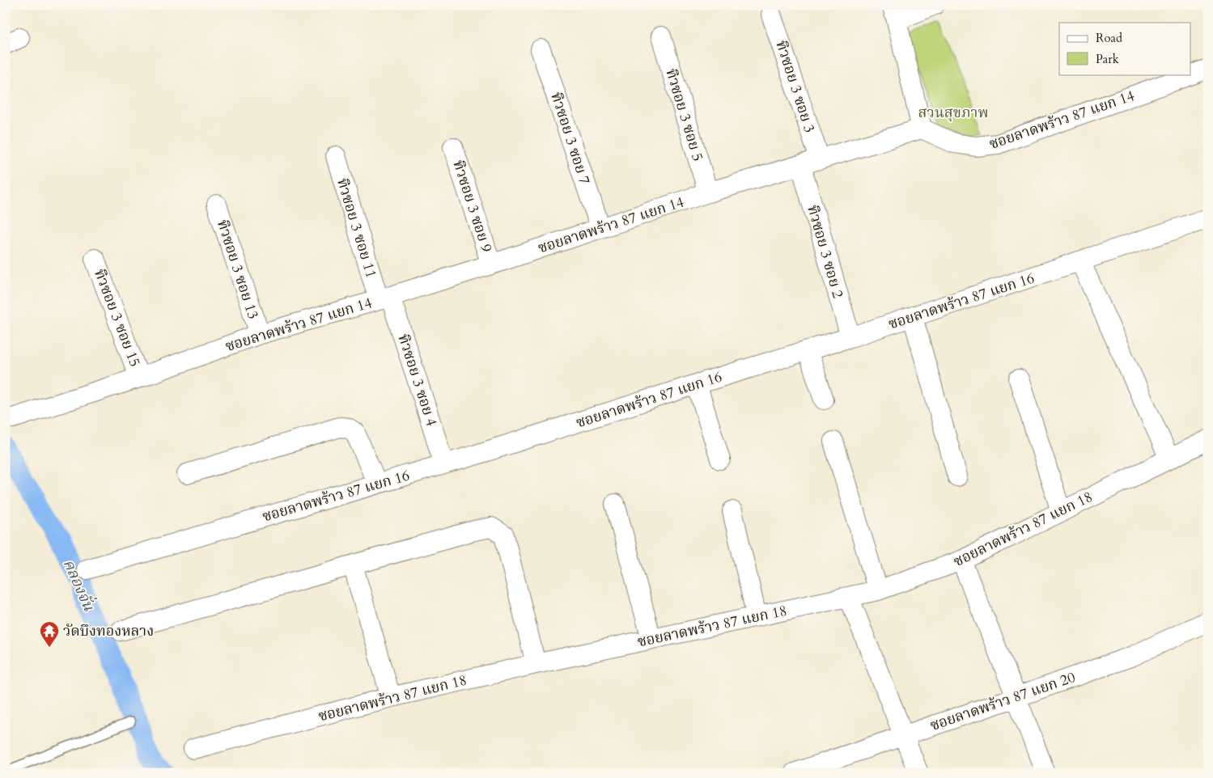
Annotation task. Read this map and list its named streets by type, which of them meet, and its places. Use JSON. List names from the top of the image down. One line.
{"streets":{"street":["ทิวซอย 3 ซอย 3","ทิวซอย 3 ซอย 5","ซอยลาดพร้าว 87 แยก 14","ทิวซอย 3 ซอย 7","ทิวซอย 3 ซอย 9","ทิวซอย 3 ซอย 11","ทิวซอย 3 ซอย 2","ทิวซอย 3 ซอย 13","ซอยลาดพร้าว 87 แยก 16","ทิวซอย 3 ซอย 15","ทิวซอย 3 ซอย 4","ซอยลาดพร้าว 87 แยก 18","ซอยลาดพร้าว 87 แยก 20"]},"crossings":[["ทิวซอย 3 ซอย 3","ซอยลาดพร้าว 87 แยก 14"],["ทิวซอย 3 ซอย 5","ซอยลาดพร้าว 87 แยก 14"],["ซอยลาดพร้าว 87 แยก 14","ทิวซอย 3 ซอย 7"],["ซอยลาดพร้าว 87 แยก 14","ทิวซอย 3 ซอย 9"],["ซอยลาดพร้าว 87 แยก 14","ทิวซอย 3 ซอย 11"],["ซอยลาดพร้าว 87 แยก 14","ทิวซอย 3 ซอย 2"],["ซอยลาดพร้าว 87 แยก 14","ทิวซอย 3 ซอย 13"],["ซอยลาดพร้าว 87 แยก 14","ทิวซอย 3 ซอย 15"],["ซอยลาดพร้าว 87 แยก 14","ทิวซอย 3 ซอย 4"],["ทิวซอย 3 ซอย 11","ทิวซอย 3 ซอย 4"],["ทิวซอย 3 ซอย 2","ซอยลาดพร้าว 87 แยก 16"],["ซอยลาดพร้าว 87 แยก 16","ทิวซอย 3 ซอย 4"]],"water":["คลองจั่น"],"parks":["สวนสุขภาพ"],"places":{"temple":["วัดบึงทองหลาง"]},"legend":["Road","Park"]}
